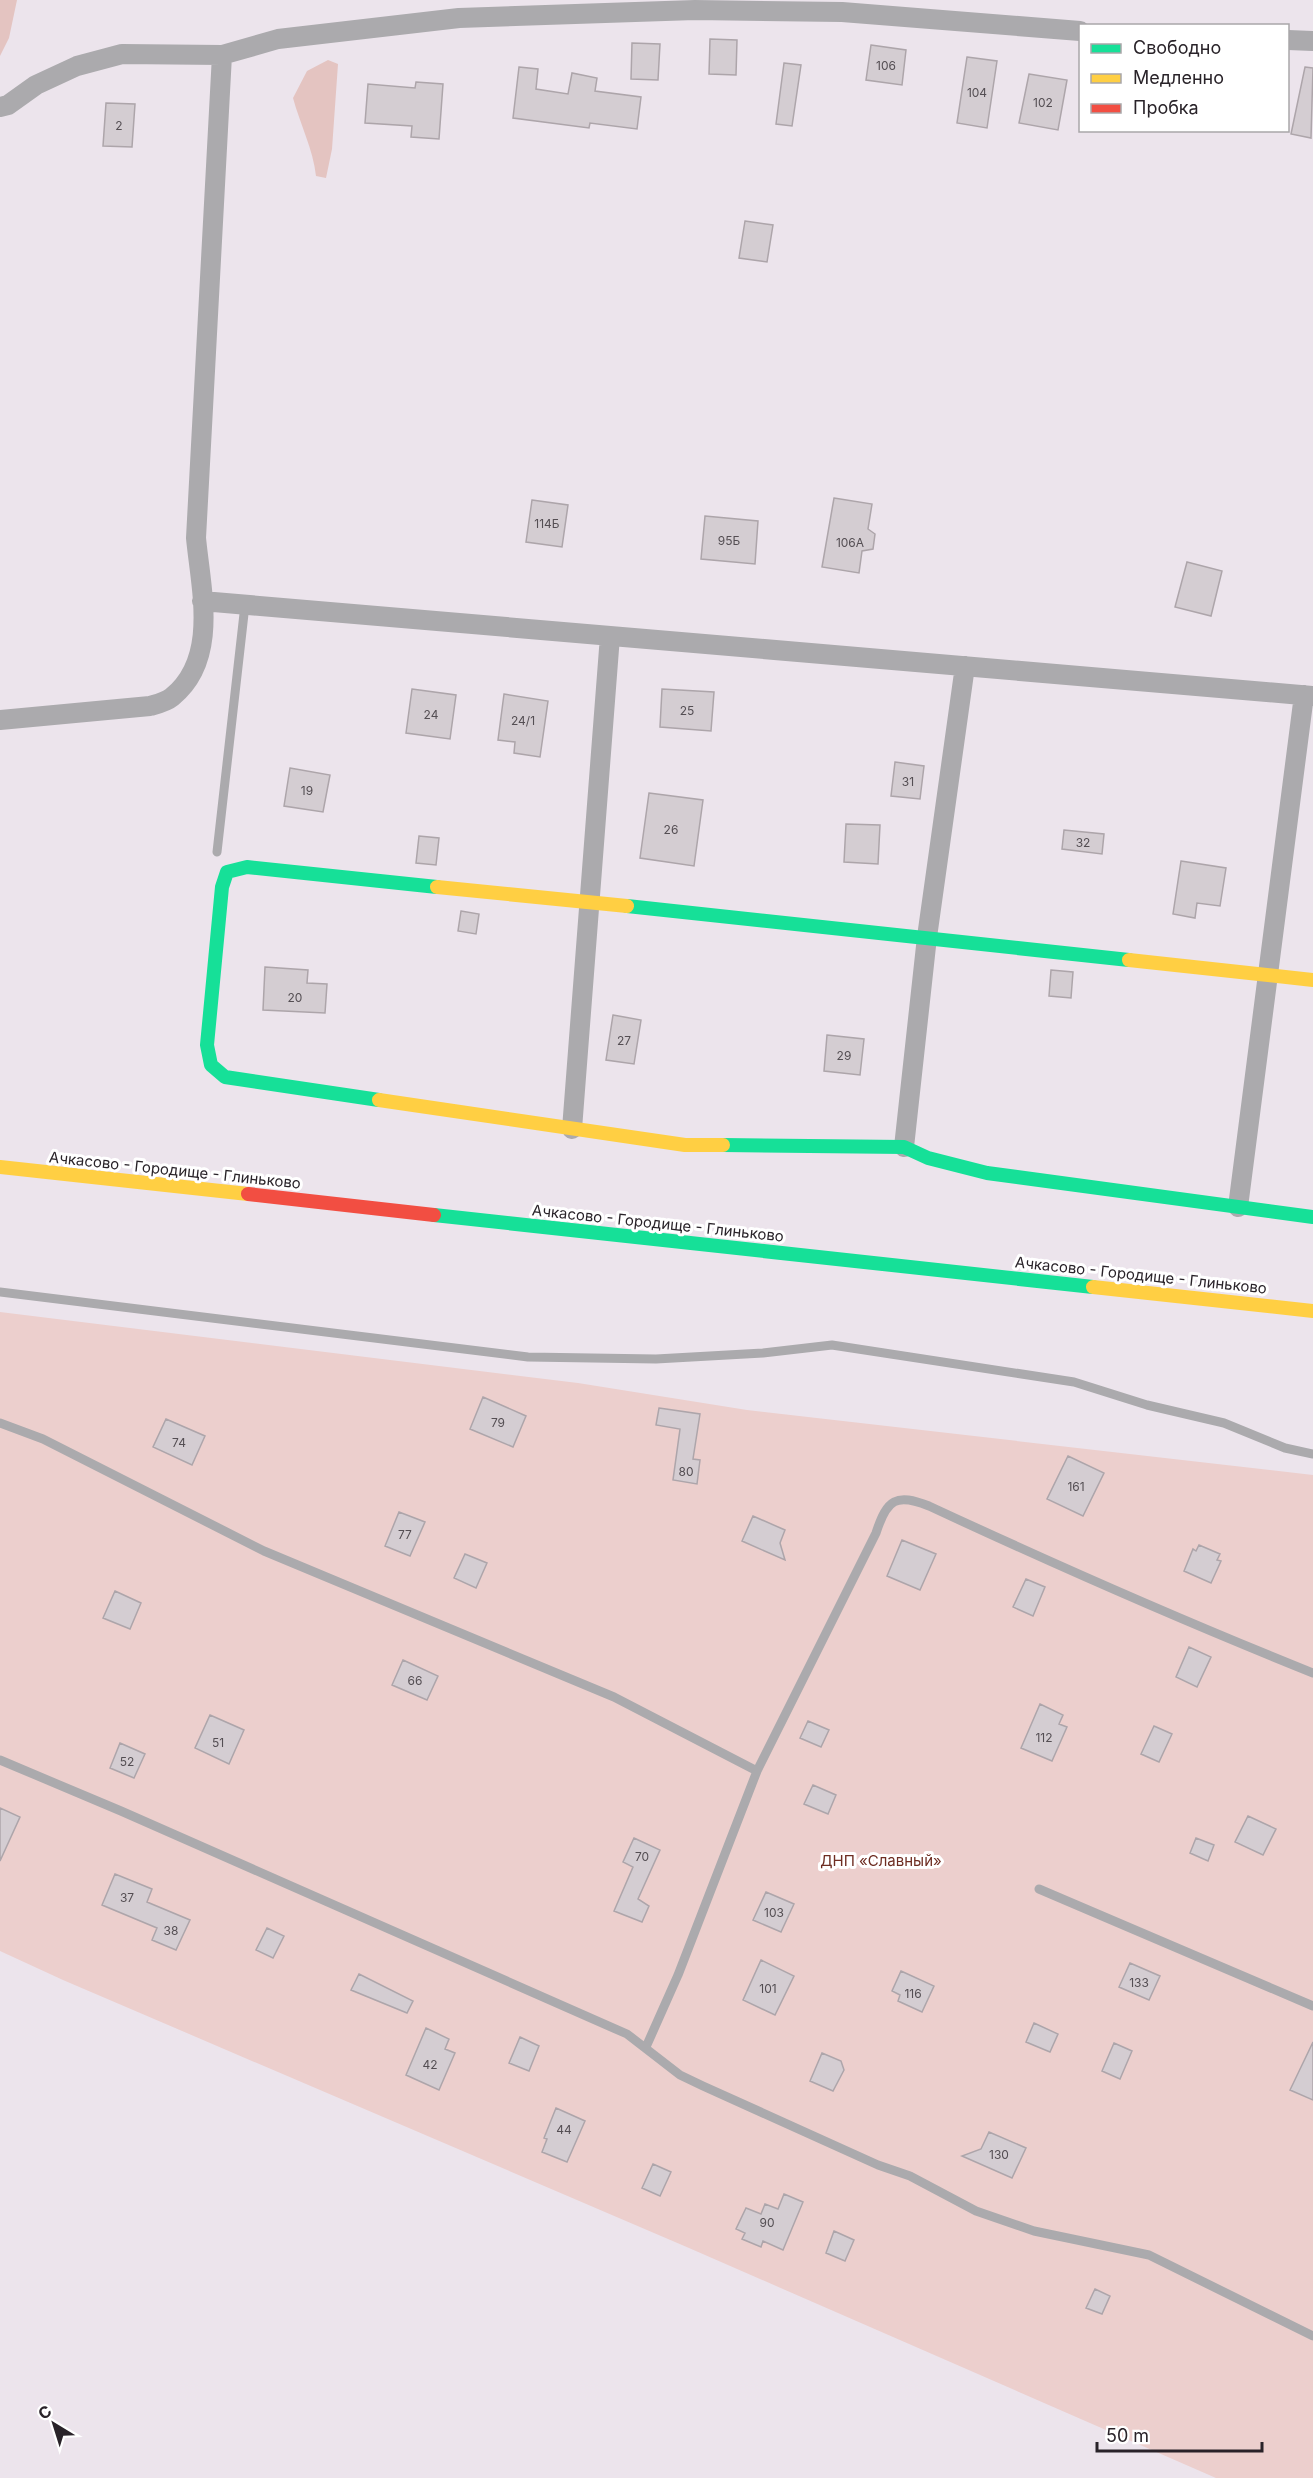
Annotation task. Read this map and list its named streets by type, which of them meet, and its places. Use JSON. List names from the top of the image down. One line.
{"streets":{"street":["Ачкасово - Городище - Глиньково"]},"parks":["ДНП «Славный»"],"house_numbers":["106","104","102","2","114Б","95Б","106А","25","24","24/1","31","19","26","32","20","27","29","79","74","80","161","77","66","112","51","52","70","37","103","38","133","101","116","42","44","130","90"],"legend":["Свободно","Медленно","Пробка"],"scale_bar":"50 m","north":"top left"}
